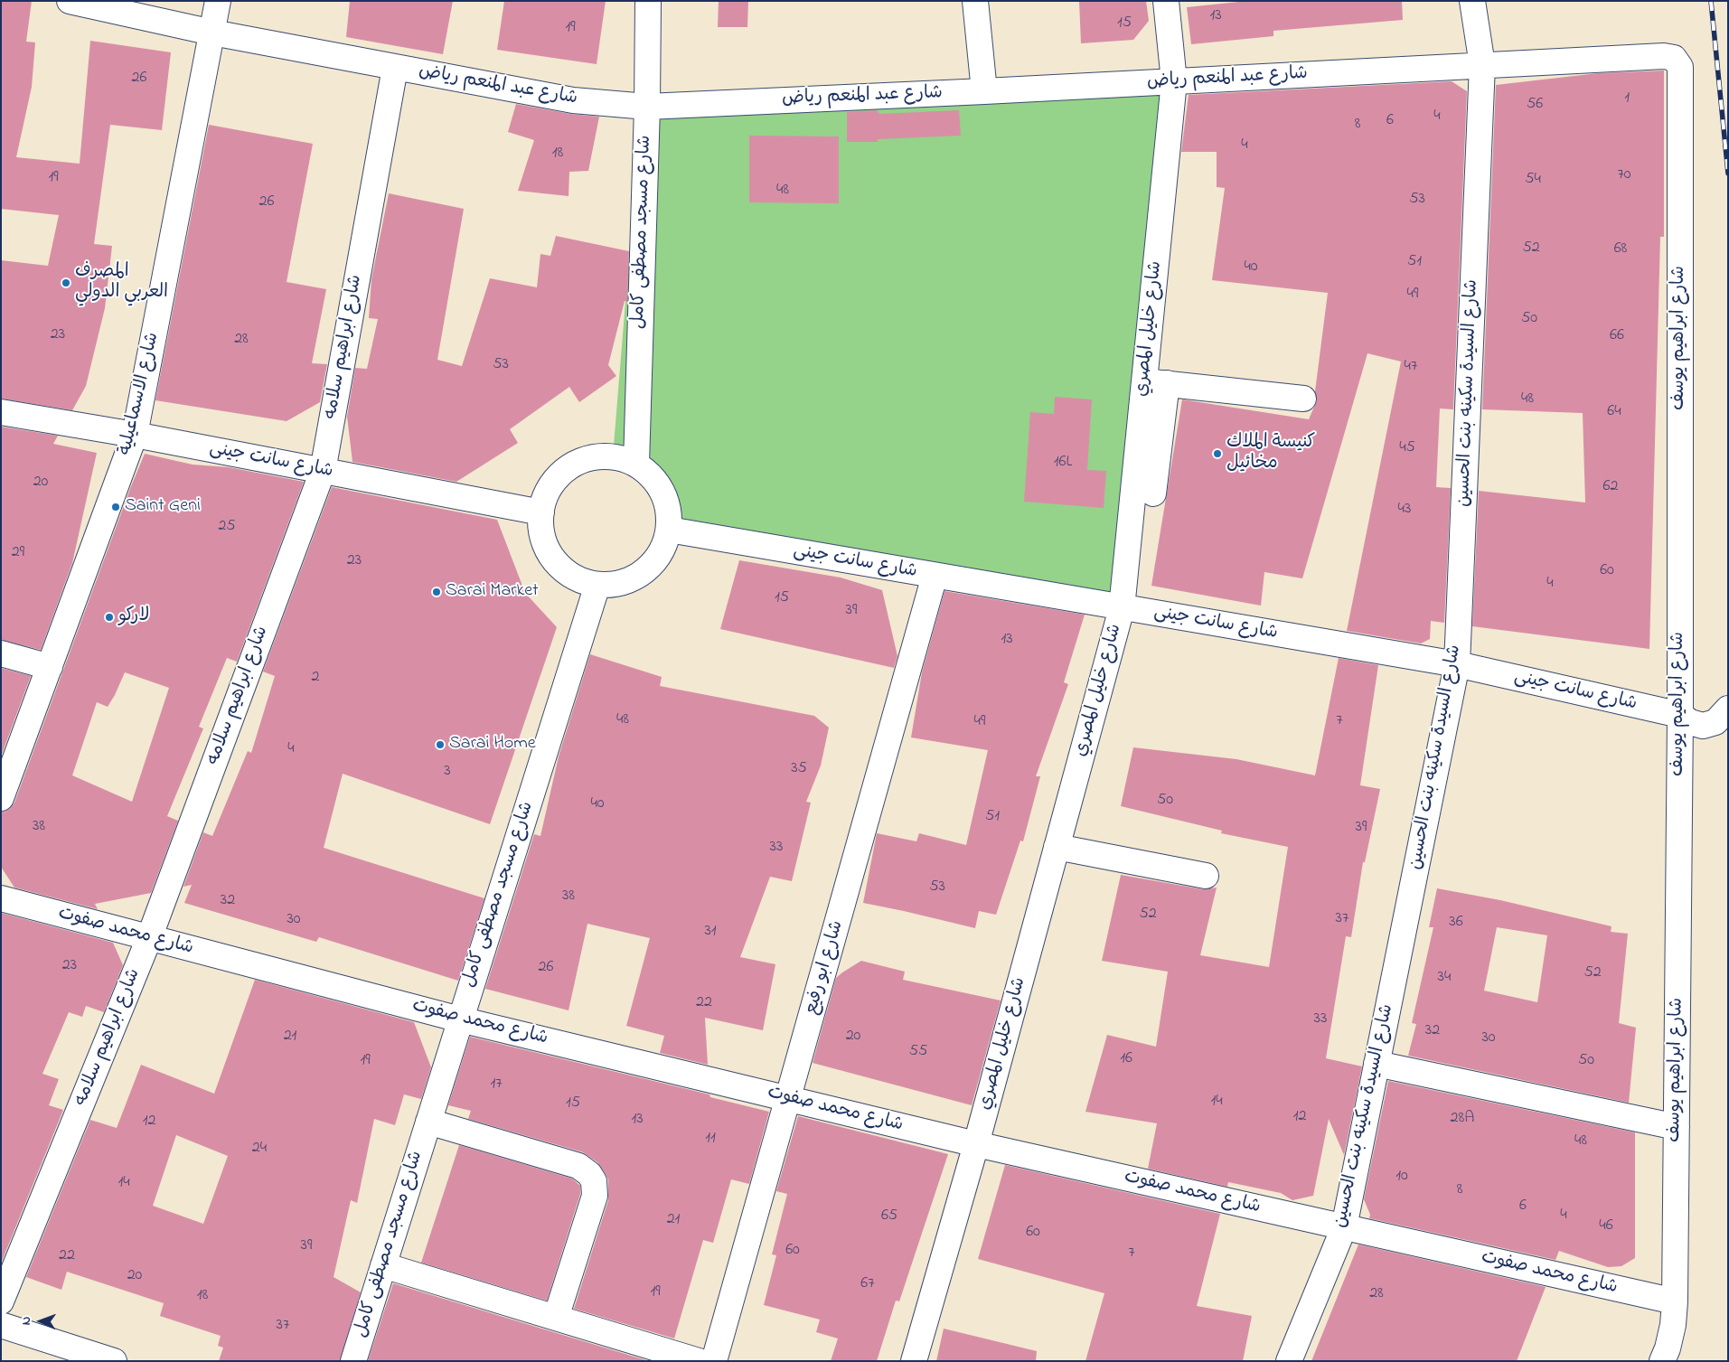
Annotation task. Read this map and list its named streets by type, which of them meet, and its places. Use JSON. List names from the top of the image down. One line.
{"streets":{"street":["شارع عبد المنعم رياض","شارع مسجد مصطفى كامل","شارع خليل المصري","شارع ابراهيم يوسف","شارع ابراهيم سلامه","شارع السيدة سكينه بنت الحسين","شارع الاسماعيلية","شارع سانت جينى","شارع محمد صفوت","شارع ابو رفيع"]},"crossings":[["شارع عبد المنعم رياض","شارع مسجد مصطفى كامل"],["شارع عبد المنعم رياض","شارع خليل المصري"],["شارع عبد المنعم رياض","شارع ابراهيم يوسف"],["شارع عبد المنعم رياض","شارع ابراهيم سلامه"],["شارع عبد المنعم رياض","شارع السيدة سكينه بنت الحسين"],["شارع عبد المنعم رياض","شارع الاسماعيلية"],["شارع مسجد مصطفى كامل","شارع سانت جينى"],["شارع مسجد مصطفى كامل","شارع محمد صفوت"],["شارع خليل المصري","شارع سانت جينى"],["شارع خليل المصري","شارع محمد صفوت"],["شارع ابراهيم يوسف","شارع سانت جينى"],["شارع ابراهيم يوسف","شارع محمد صفوت"],["شارع ابراهيم سلامه","شارع سانت جينى"],["شارع ابراهيم سلامه","شارع محمد صفوت"],["شارع السيدة سكينه بنت الحسين","شارع سانت جينى"],["شارع السيدة سكينه بنت الحسين","شارع محمد صفوت"],["شارع الاسماعيلية","شارع سانت جينى"],["شارع سانت جينى","شارع ابو رفيع"],["شارع محمد صفوت","شارع ابو رفيع"]],"places":["المصرف العربي الدولي","كنيسة الملاك مخائيل","Saint Geni","Sarai Market","لاركو","Sarai Home"],"house_numbers":["13","15","19","26","1","56","4","6","8","4","18","70","19","54","48","53","26","52","68","51","40","49","50","23","66","28","53","47","48","64","45","16L","20","62","43","25","29","23","60","4","15","39","13","2","48","7","49","4","35","3","50","40","51","38","39","33","53","38","32","52","37","30","36","31","23","26","52","34","22","33","32","21","20","30","55","16","19","50","17","14","15","12","28A","13","12","11","48","24","10","14","8","6","4","65","21","46","60","39","60","7","22","20","67","19","28","18","37"],"north":"left"}
